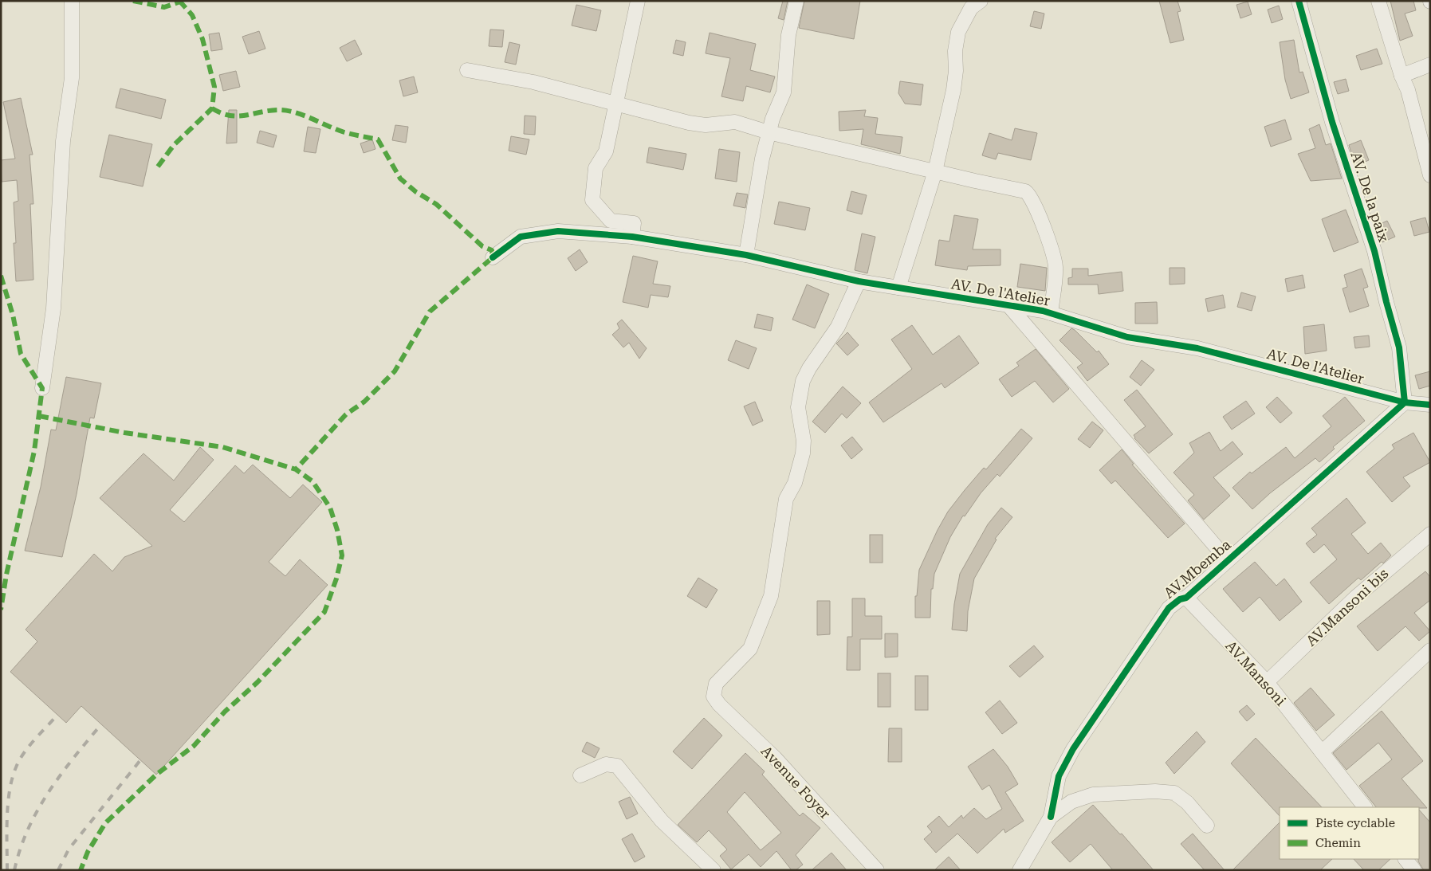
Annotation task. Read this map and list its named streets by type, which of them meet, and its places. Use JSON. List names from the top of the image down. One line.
{"streets":{"street":["AV. De la paix","AV. De l'Atelier","AV.Mbemba","AV.Mansoni bis","AV.Mansoni","Avenue Foyer"]},"crossings":[["AV. De la paix","AV. De l'Atelier"],["AV. De la paix","AV.Mbemba"],["AV. De l'Atelier","AV.Mbemba"],["AV. De l'Atelier","Avenue Foyer"],["AV.Mbemba","AV.Mansoni"],["AV.Mansoni bis","AV.Mansoni"]],"legend":["Piste cyclable","Chemin"]}
